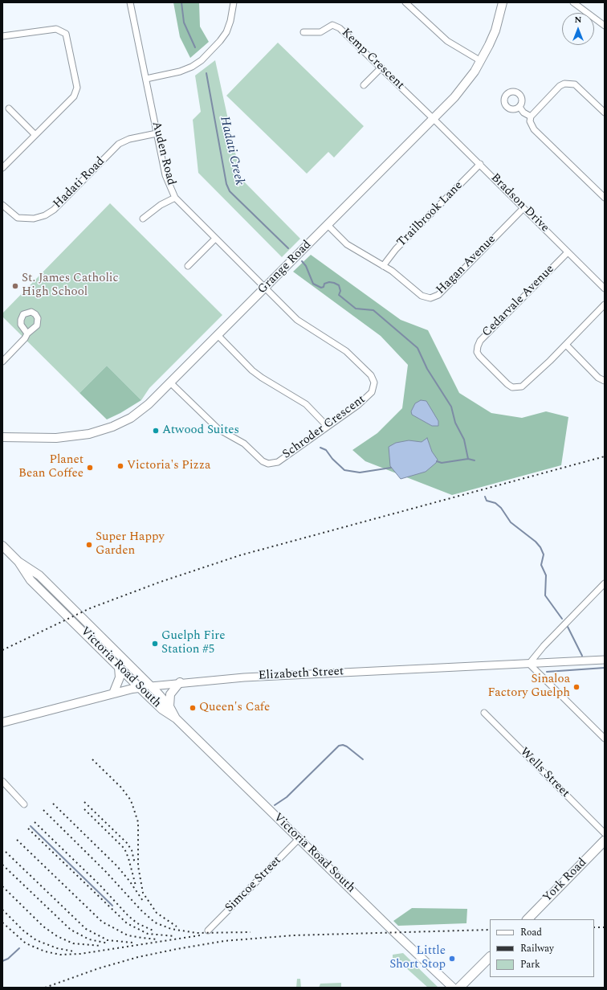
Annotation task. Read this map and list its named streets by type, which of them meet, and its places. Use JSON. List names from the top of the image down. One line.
{"streets":{"main road":["Grange Road","Victoria Road South","Elizabeth Street","York Road"],"street":["Kemp Crescent","Auden Road","Hadati Road","Bradson Drive","Trailbrook Lane","Hagan Avenue","Cedarvale Avenue","Schroder Crescent","Wells Street","Simcoe Street"]},"crossings":[["Kemp Crescent","Bradson Drive"],["Kemp Crescent","Grange Road"],["Auden Road","Hadati Road"],["Auden Road","Grange Road"],["Auden Road","Schroder Crescent"],["Bradson Drive","Trailbrook Lane"],["Bradson Drive","Hagan Avenue"],["Bradson Drive","Grange Road"],["Bradson Drive","Cedarvale Avenue"],["Trailbrook Lane","Hagan Avenue"],["Hagan Avenue","Grange Road"],["Grange Road","Schroder Crescent"],["Victoria Road South","Elizabeth Street"],["Victoria Road South","Simcoe Street"]],"water":["Hadati Creek"],"places":["St. James Catholic High School","Atwood Suites","Victoria's Pizza","Planet Bean Coffee","Super Happy Garden","Guelph Fire Station #5","Sinaloa Factory Guelph","Queen's Cafe","Little Short Stop"],"legend":["Road","Railway","Park"],"north":"top"}
